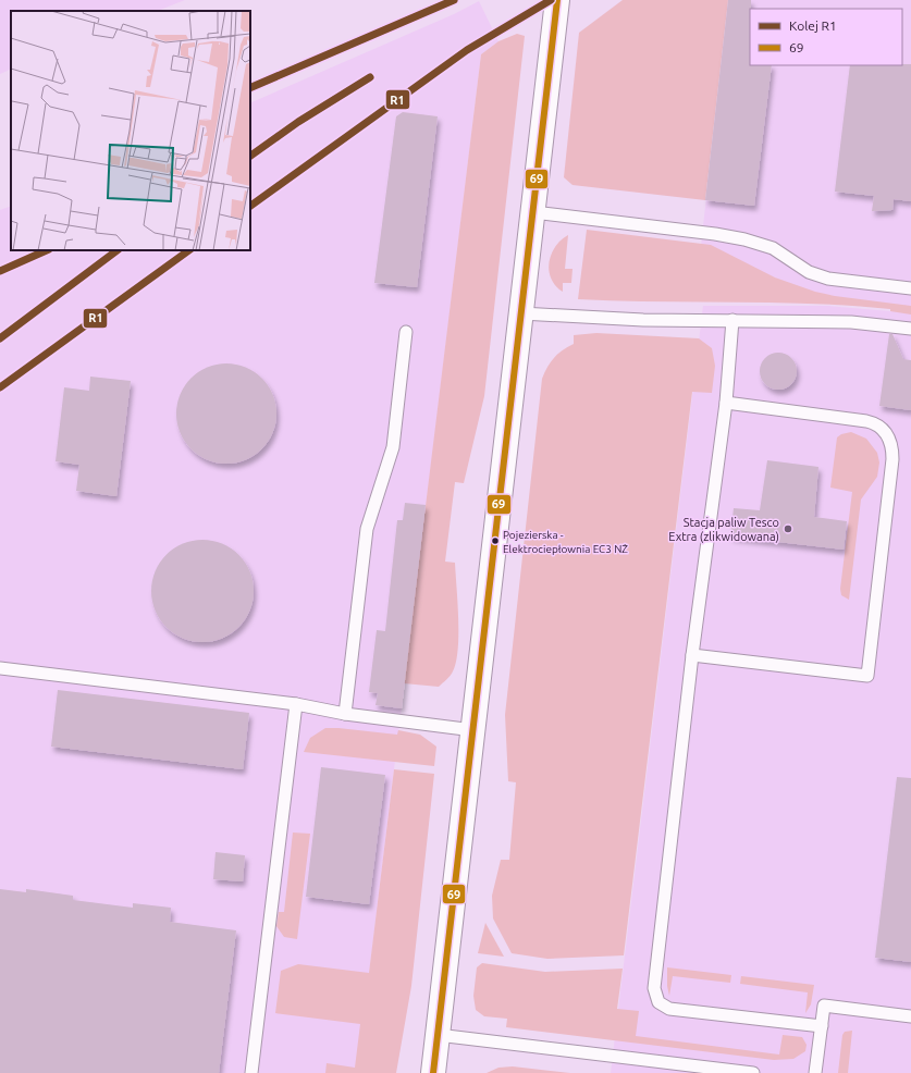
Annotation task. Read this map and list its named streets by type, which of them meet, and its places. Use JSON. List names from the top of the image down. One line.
{"places":["Stacja paliw Tesco Extra (zlikwidowana)","Pojezierska - Elektrociepłownia EC3 NŻ"],"lines":["rail line R1","transit line 69"],"legend":["Kolej R1","69"]}
